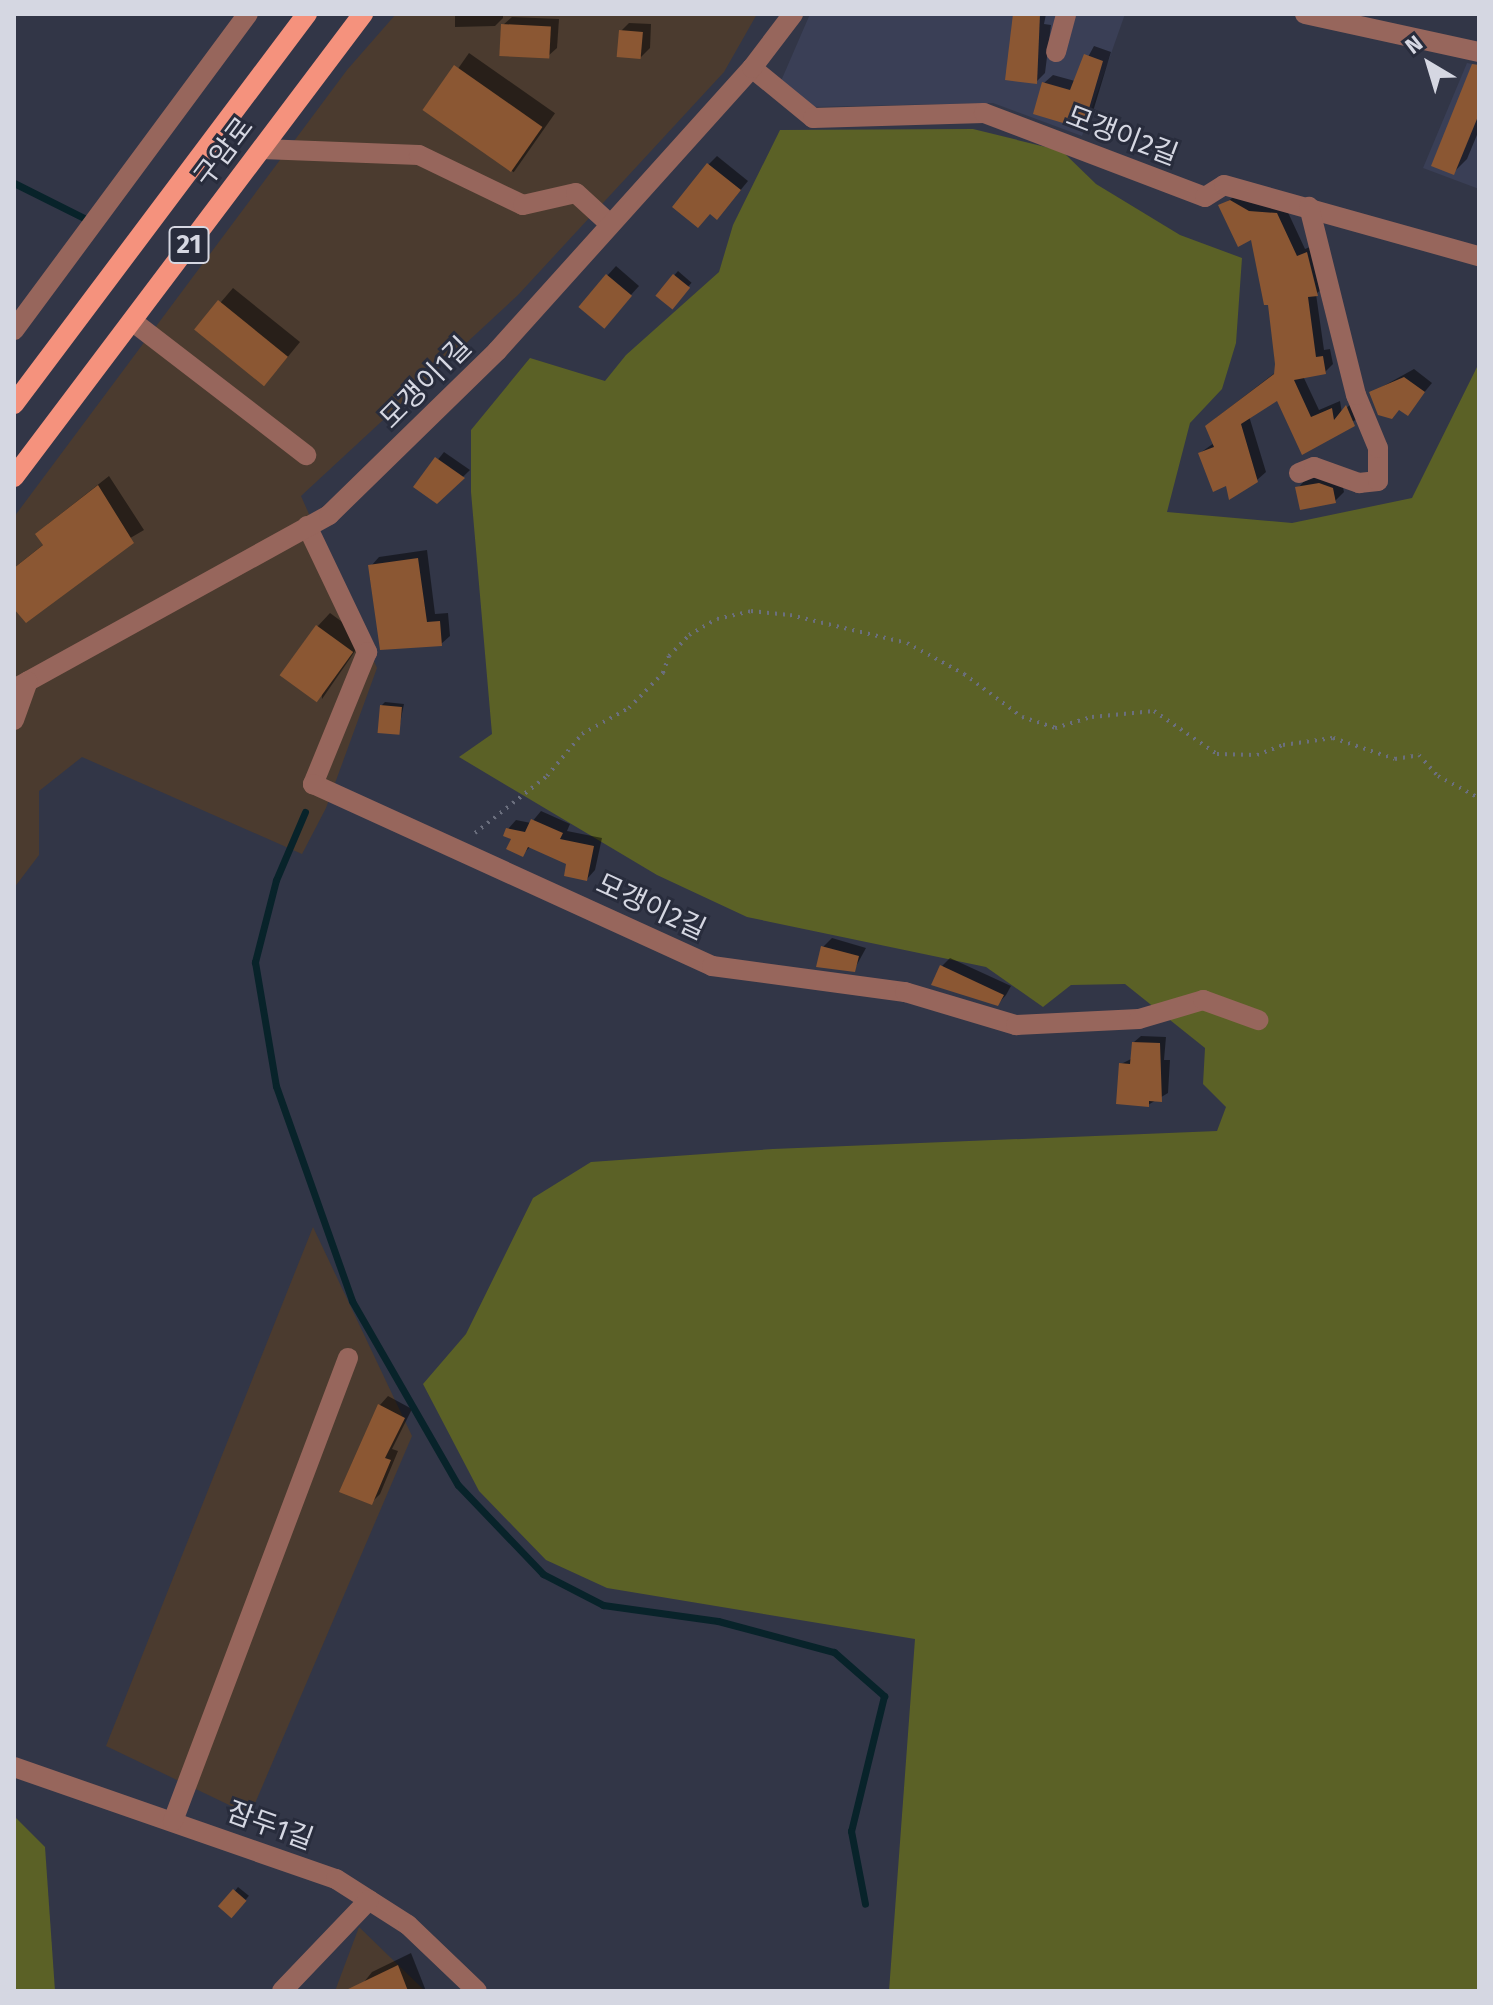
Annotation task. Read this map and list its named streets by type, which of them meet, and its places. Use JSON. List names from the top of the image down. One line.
{"streets":{"main road":["구암로","21"],"street":["모갱이2길","모갱이1길","잠두1길"]},"crossings":[["모갱이2길","모갱이1길"]],"north":"top left"}
